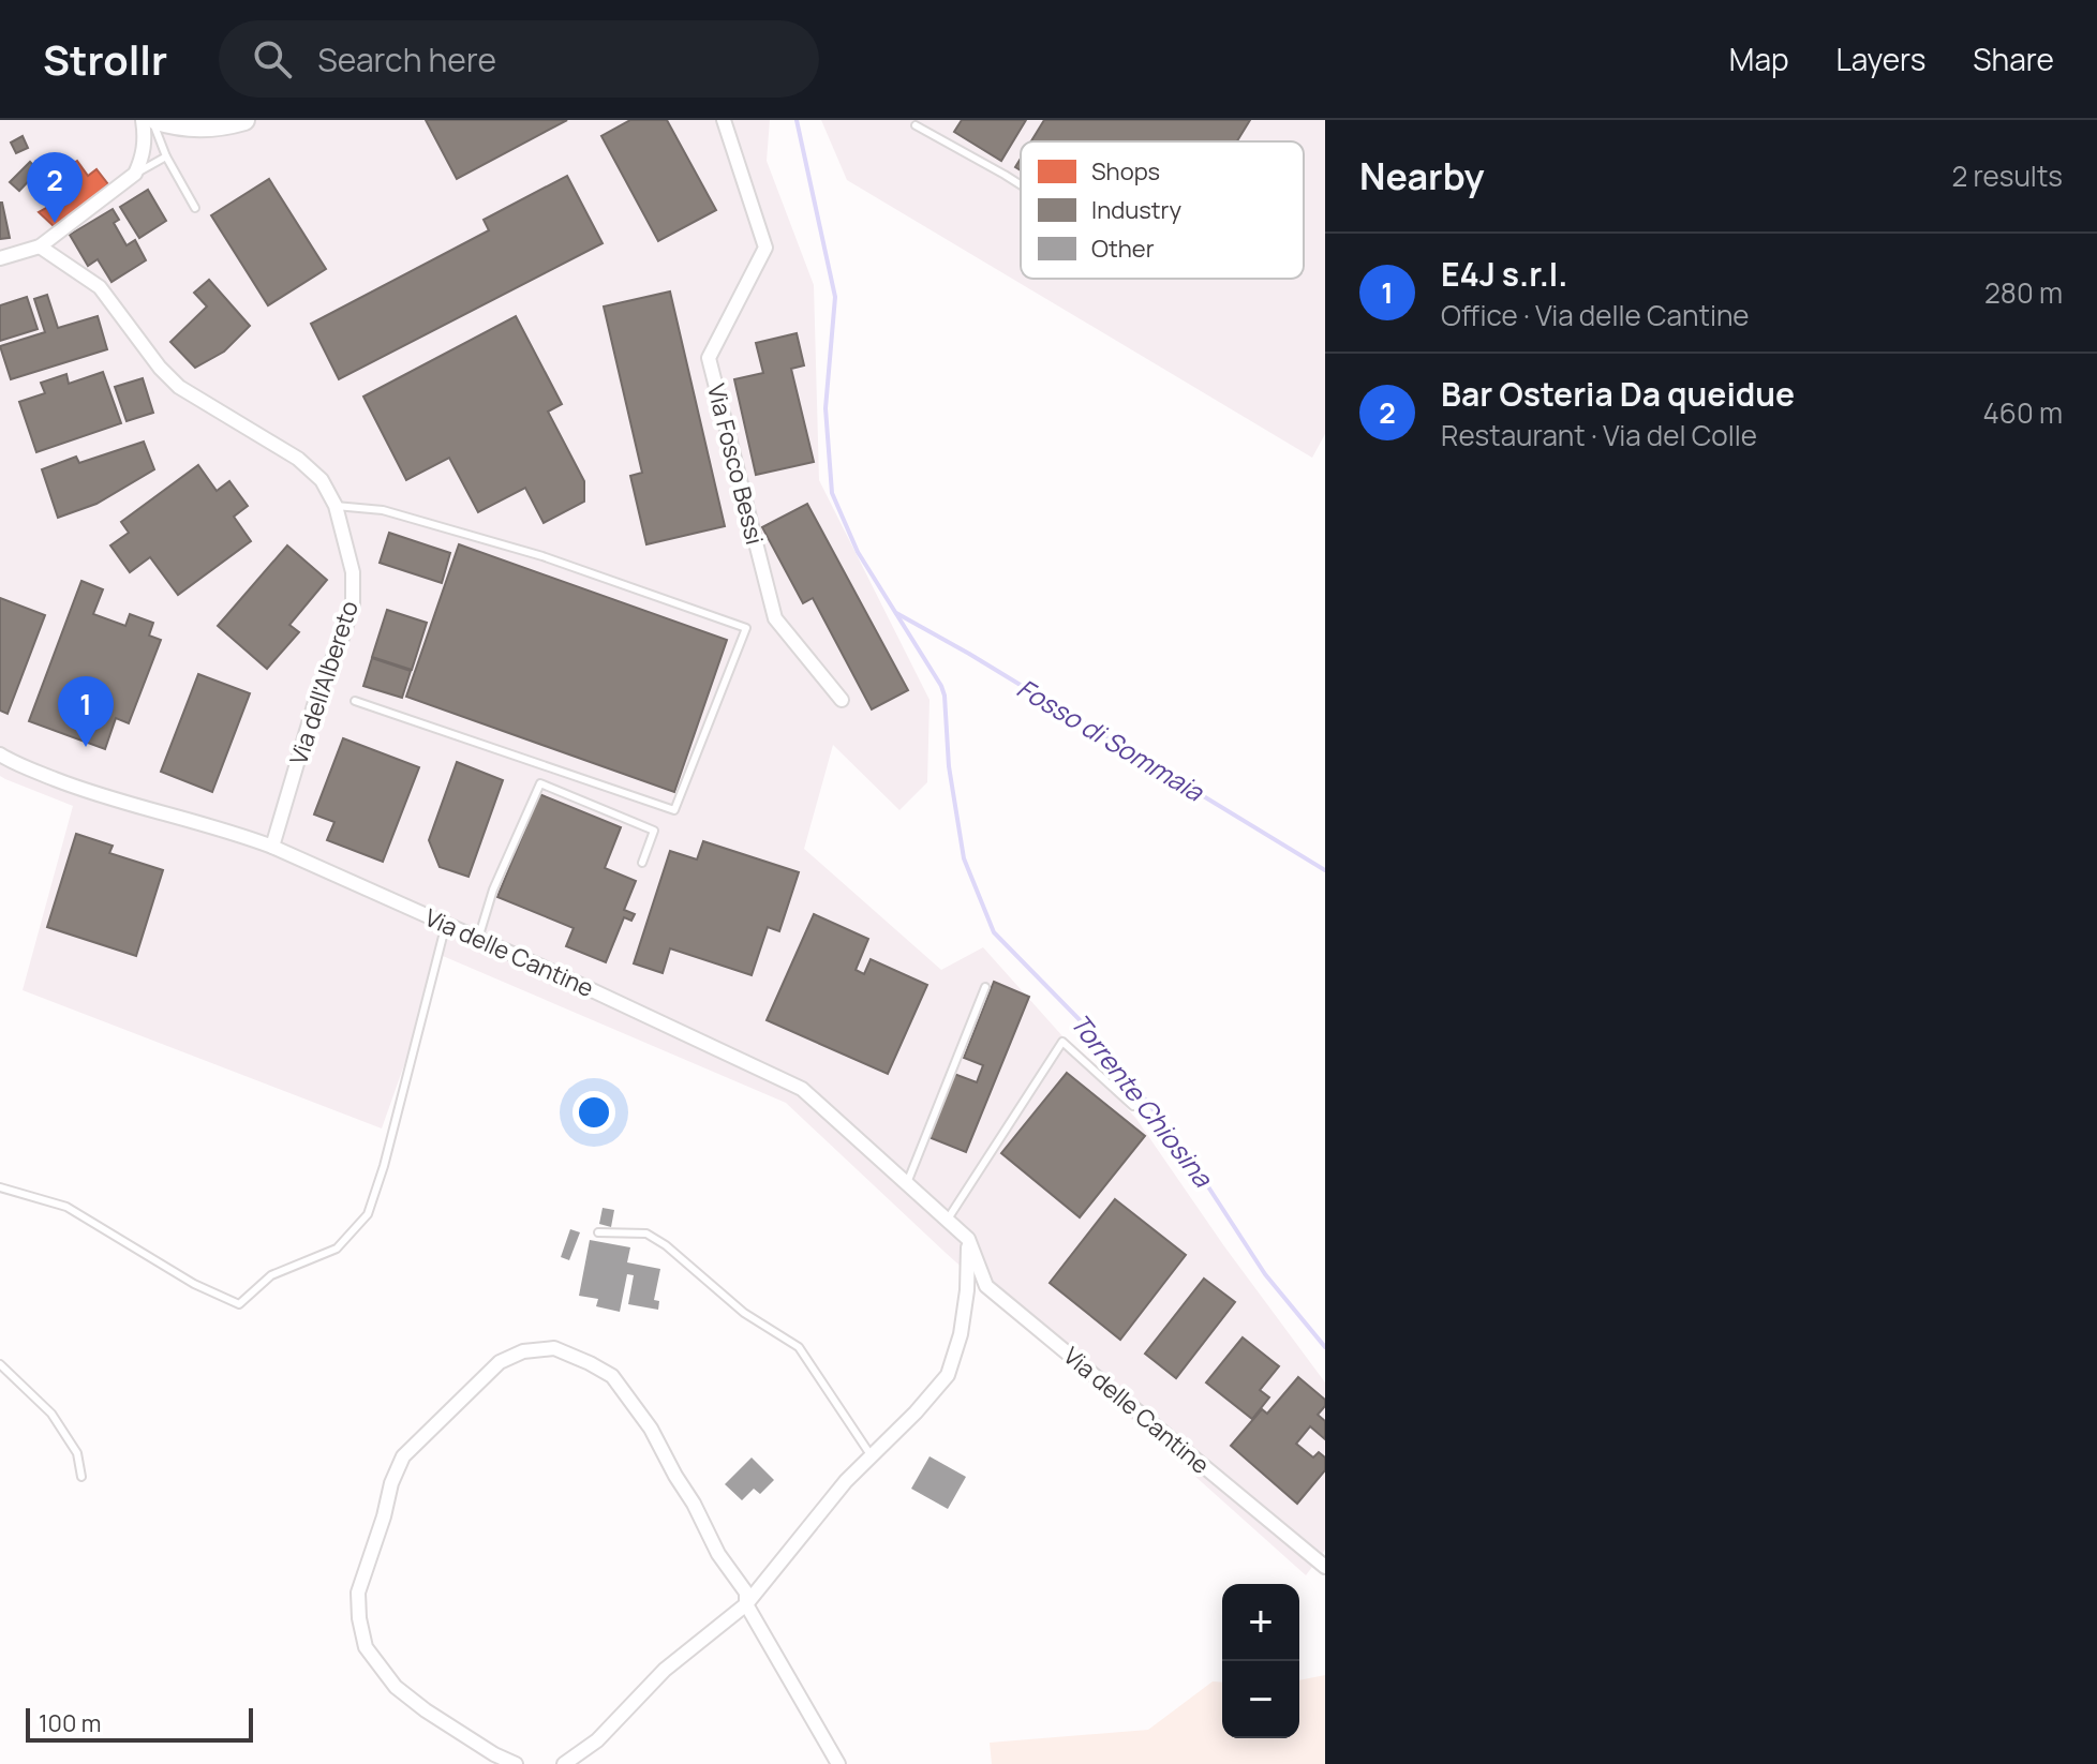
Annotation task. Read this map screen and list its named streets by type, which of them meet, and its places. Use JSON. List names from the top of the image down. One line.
{"streets":{"street":["Via Fosco Bessi","Via dell'Albereto","Via delle Cantine"]},"crossings":[["Via dell'Albereto","Via delle Cantine"]],"water":["Fosso di Sommaia","Torrente Chiosina"],"legend":["Shops","Industry","Other"],"scale_bar":"100 m","page":{"header":"Strollr","search":"Search here","nav":["Map","Layers","Share"],"heading":["Nearby","2 results"],"pins":["2","1"],"list":[{"mark":"1","name":"E4J s.r.l.","note":"Office · Via delle Cantine","value":"280 m"},{"mark":"2","name":"Bar Osteria Da queidue","note":"Restaurant · Via del Colle","value":"460 m"}],"map_buttons":["+","−"],"scale":"100 m"}}
